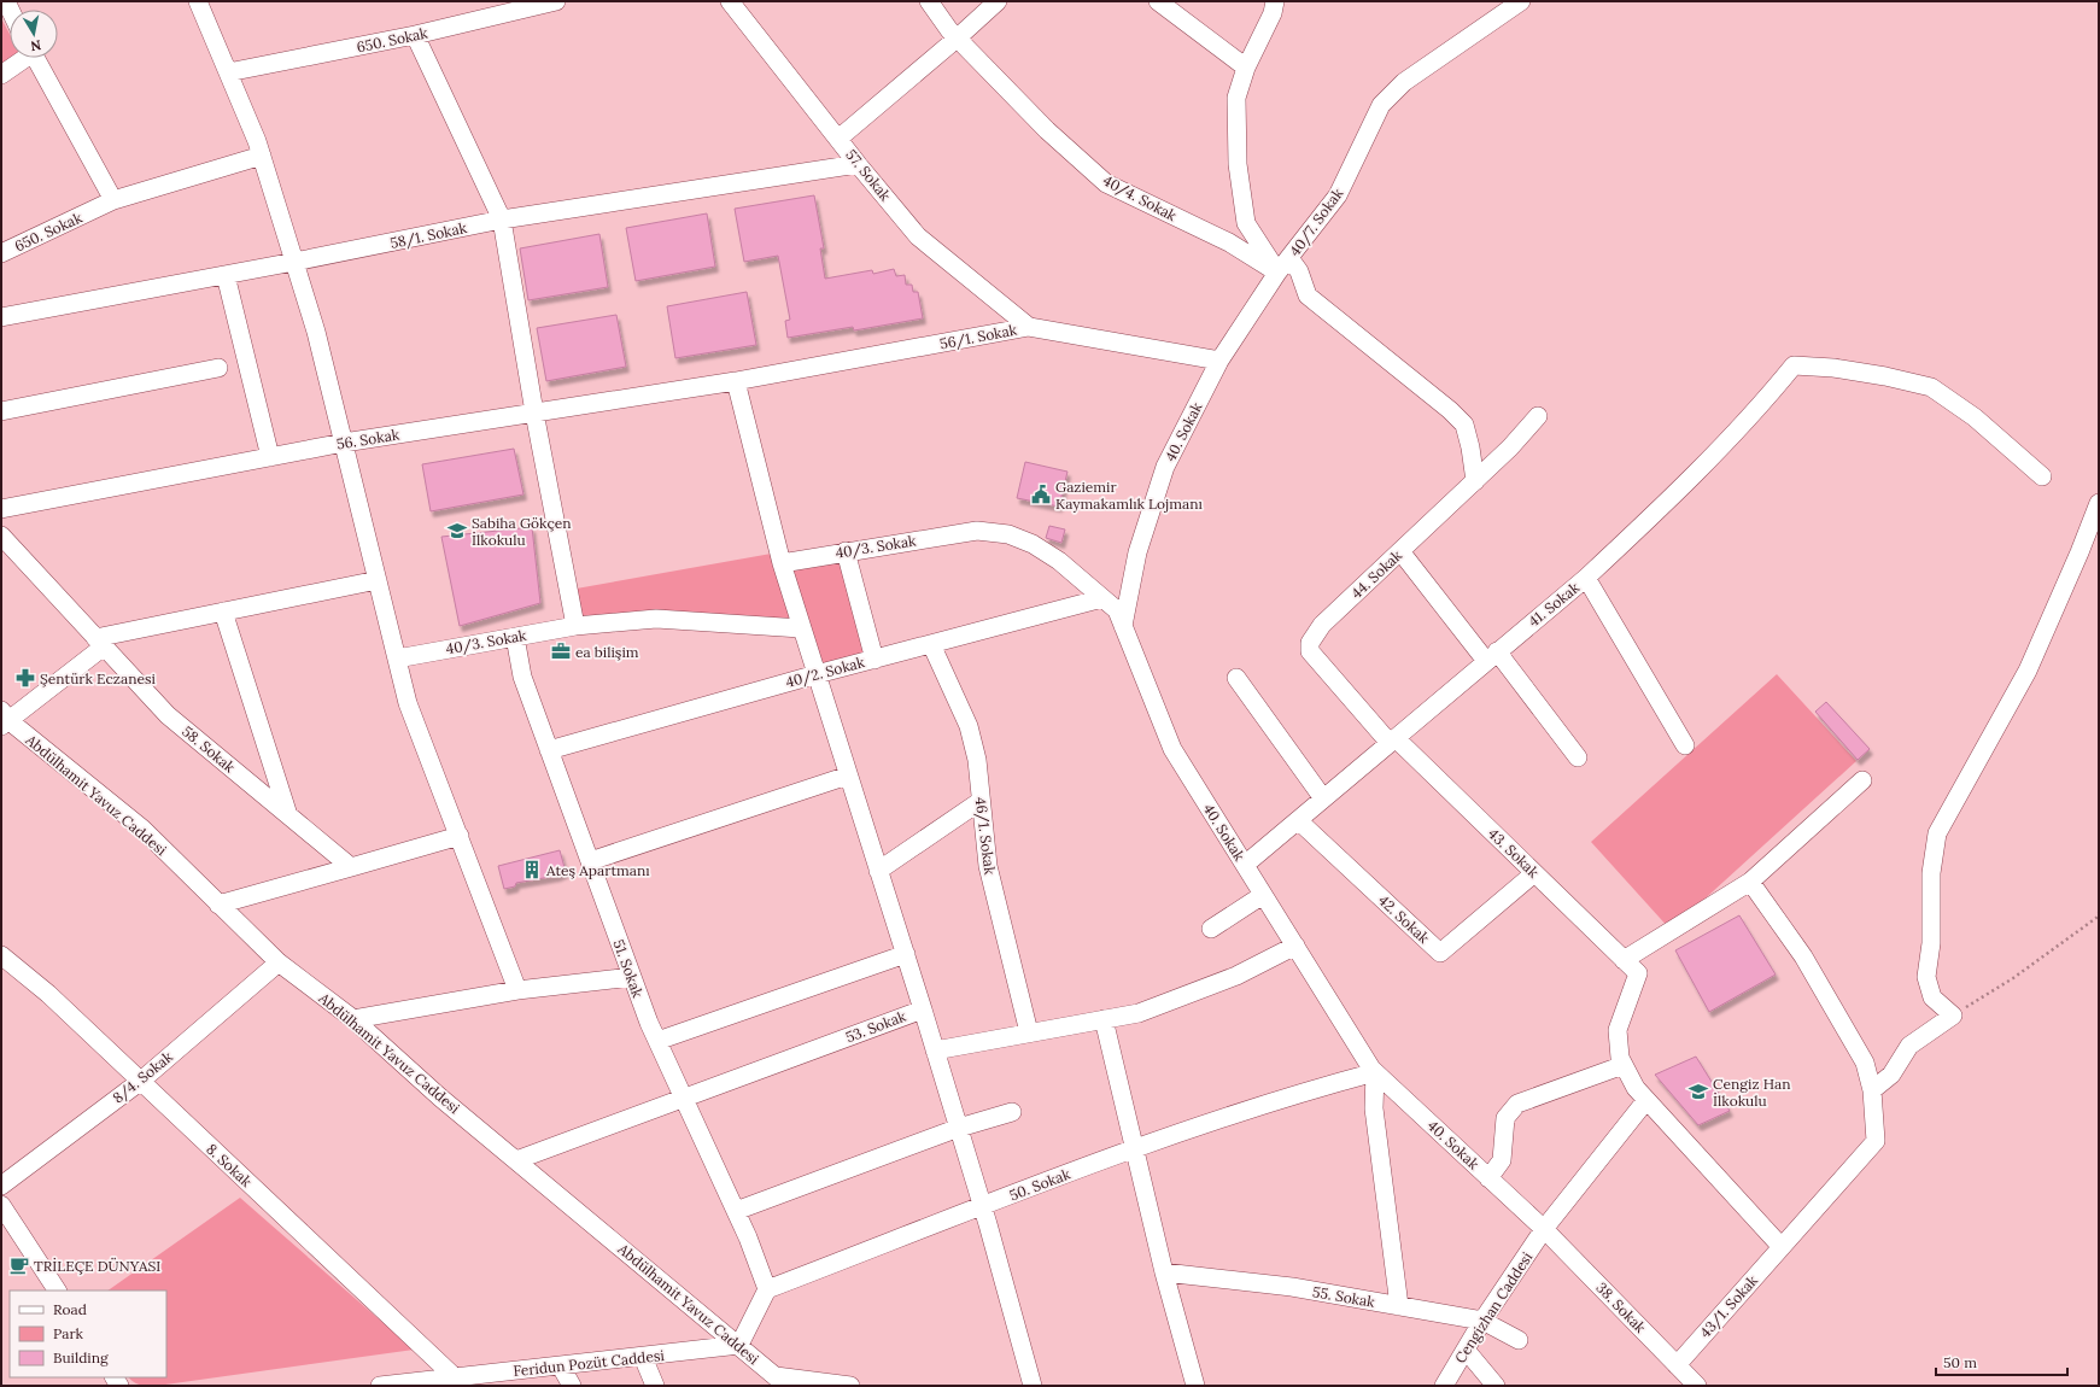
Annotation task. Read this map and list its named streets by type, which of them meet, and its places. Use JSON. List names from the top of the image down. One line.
{"streets":{"street":["650. Sokak","57. Sokak","40/4. Sokak","40/7. Sokak","58/1. Sokak","56/1. Sokak","40. Sokak","56. Sokak","40/3. Sokak","44. Sokak","41. Sokak","40/2. Sokak","58. Sokak","Abdülhamit Yavuz Caddesi","46/1. Sokak","43. Sokak","42. Sokak","51. Sokak","53. Sokak","8/4. Sokak","8. Sokak","50. Sokak","55. Sokak","43/1. Sokak","Cengizhan Caddesi","38. Sokak","Feridun Pozüt Caddesi"]},"crossings":[["57. Sokak","58/1. Sokak"],["57. Sokak","56/1. Sokak"],["40/4. Sokak","40/7. Sokak"],["56/1. Sokak","40. Sokak"],["56/1. Sokak","56. Sokak"],["40. Sokak","40/3. Sokak"],["40. Sokak","41. Sokak"],["40. Sokak","50. Sokak"],["40. Sokak","Cengizhan Caddesi"],["40. Sokak","38. Sokak"],["40/3. Sokak","40/2. Sokak"],["40/3. Sokak","51. Sokak"],["44. Sokak","41. Sokak"],["44. Sokak","43. Sokak"],["41. Sokak","43. Sokak"],["41. Sokak","42. Sokak"],["40/2. Sokak","46/1. Sokak"],["40/2. Sokak","51. Sokak"],["Abdülhamit Yavuz Caddesi","53. Sokak"],["Abdülhamit Yavuz Caddesi","8/4. Sokak"],["Abdülhamit Yavuz Caddesi","Feridun Pozüt Caddesi"],["43. Sokak","42. Sokak"],["51. Sokak","53. Sokak"],["51. Sokak","50. Sokak"],["53. Sokak","50. Sokak"],["8/4. Sokak","8. Sokak"],["8. Sokak","Feridun Pozüt Caddesi"],["55. Sokak","Cengizhan Caddesi"],["43/1. Sokak","38. Sokak"],["Cengizhan Caddesi","38. Sokak"]],"places":{"public building":["Gaziemir Kaymakamlık Lojmanı"],"school or university":["Sabiha Gökçen İlkokulu","Cengiz Han İlkokulu"],"office":["ea bilişim"],"pharmacy":["Şentürk Eczanesi"],"building":["Ateş Apartmanı"],"cafe":["TRİLEÇE DÜNYASI"]},"legend":["Road","Park","Building"],"scale_bar":"50 m","north":"bottom"}
